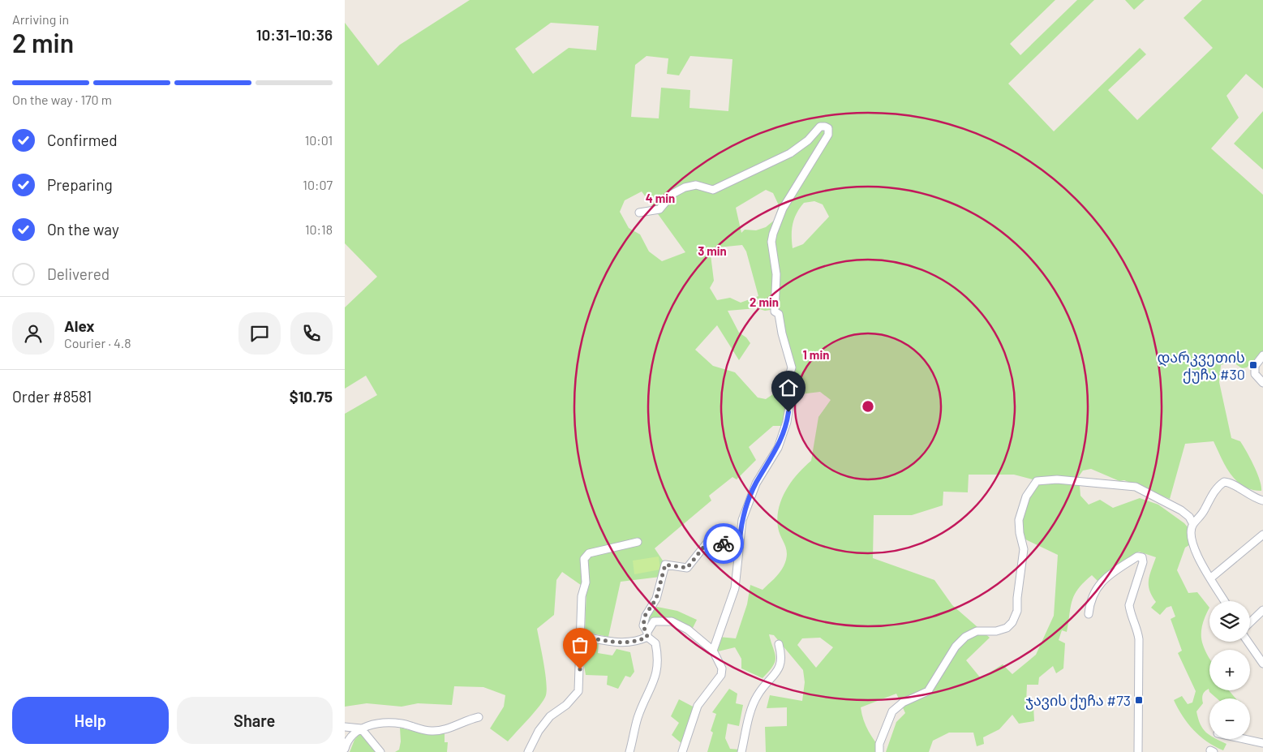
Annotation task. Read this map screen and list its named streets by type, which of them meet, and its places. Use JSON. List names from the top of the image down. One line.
{"places":{"transit":["დარკვეთის ქუჩა #30","ჯავის ქუჩა #73"]},"page":{"heading":["2 min","Arriving in","10:31–10:36"],"panel":["Alex","Courier · 4.8","Order #8581","$10.75"],"bar":"On the way · 170 m","list":[["Confirmed","10:01"],["Preparing","10:07"],["On the way","10:18"],"Delivered"],"map_buttons":["+","−"],"buttons":["Help","Share"]},"rings":["4 min","3 min","2 min","1 min"]}
